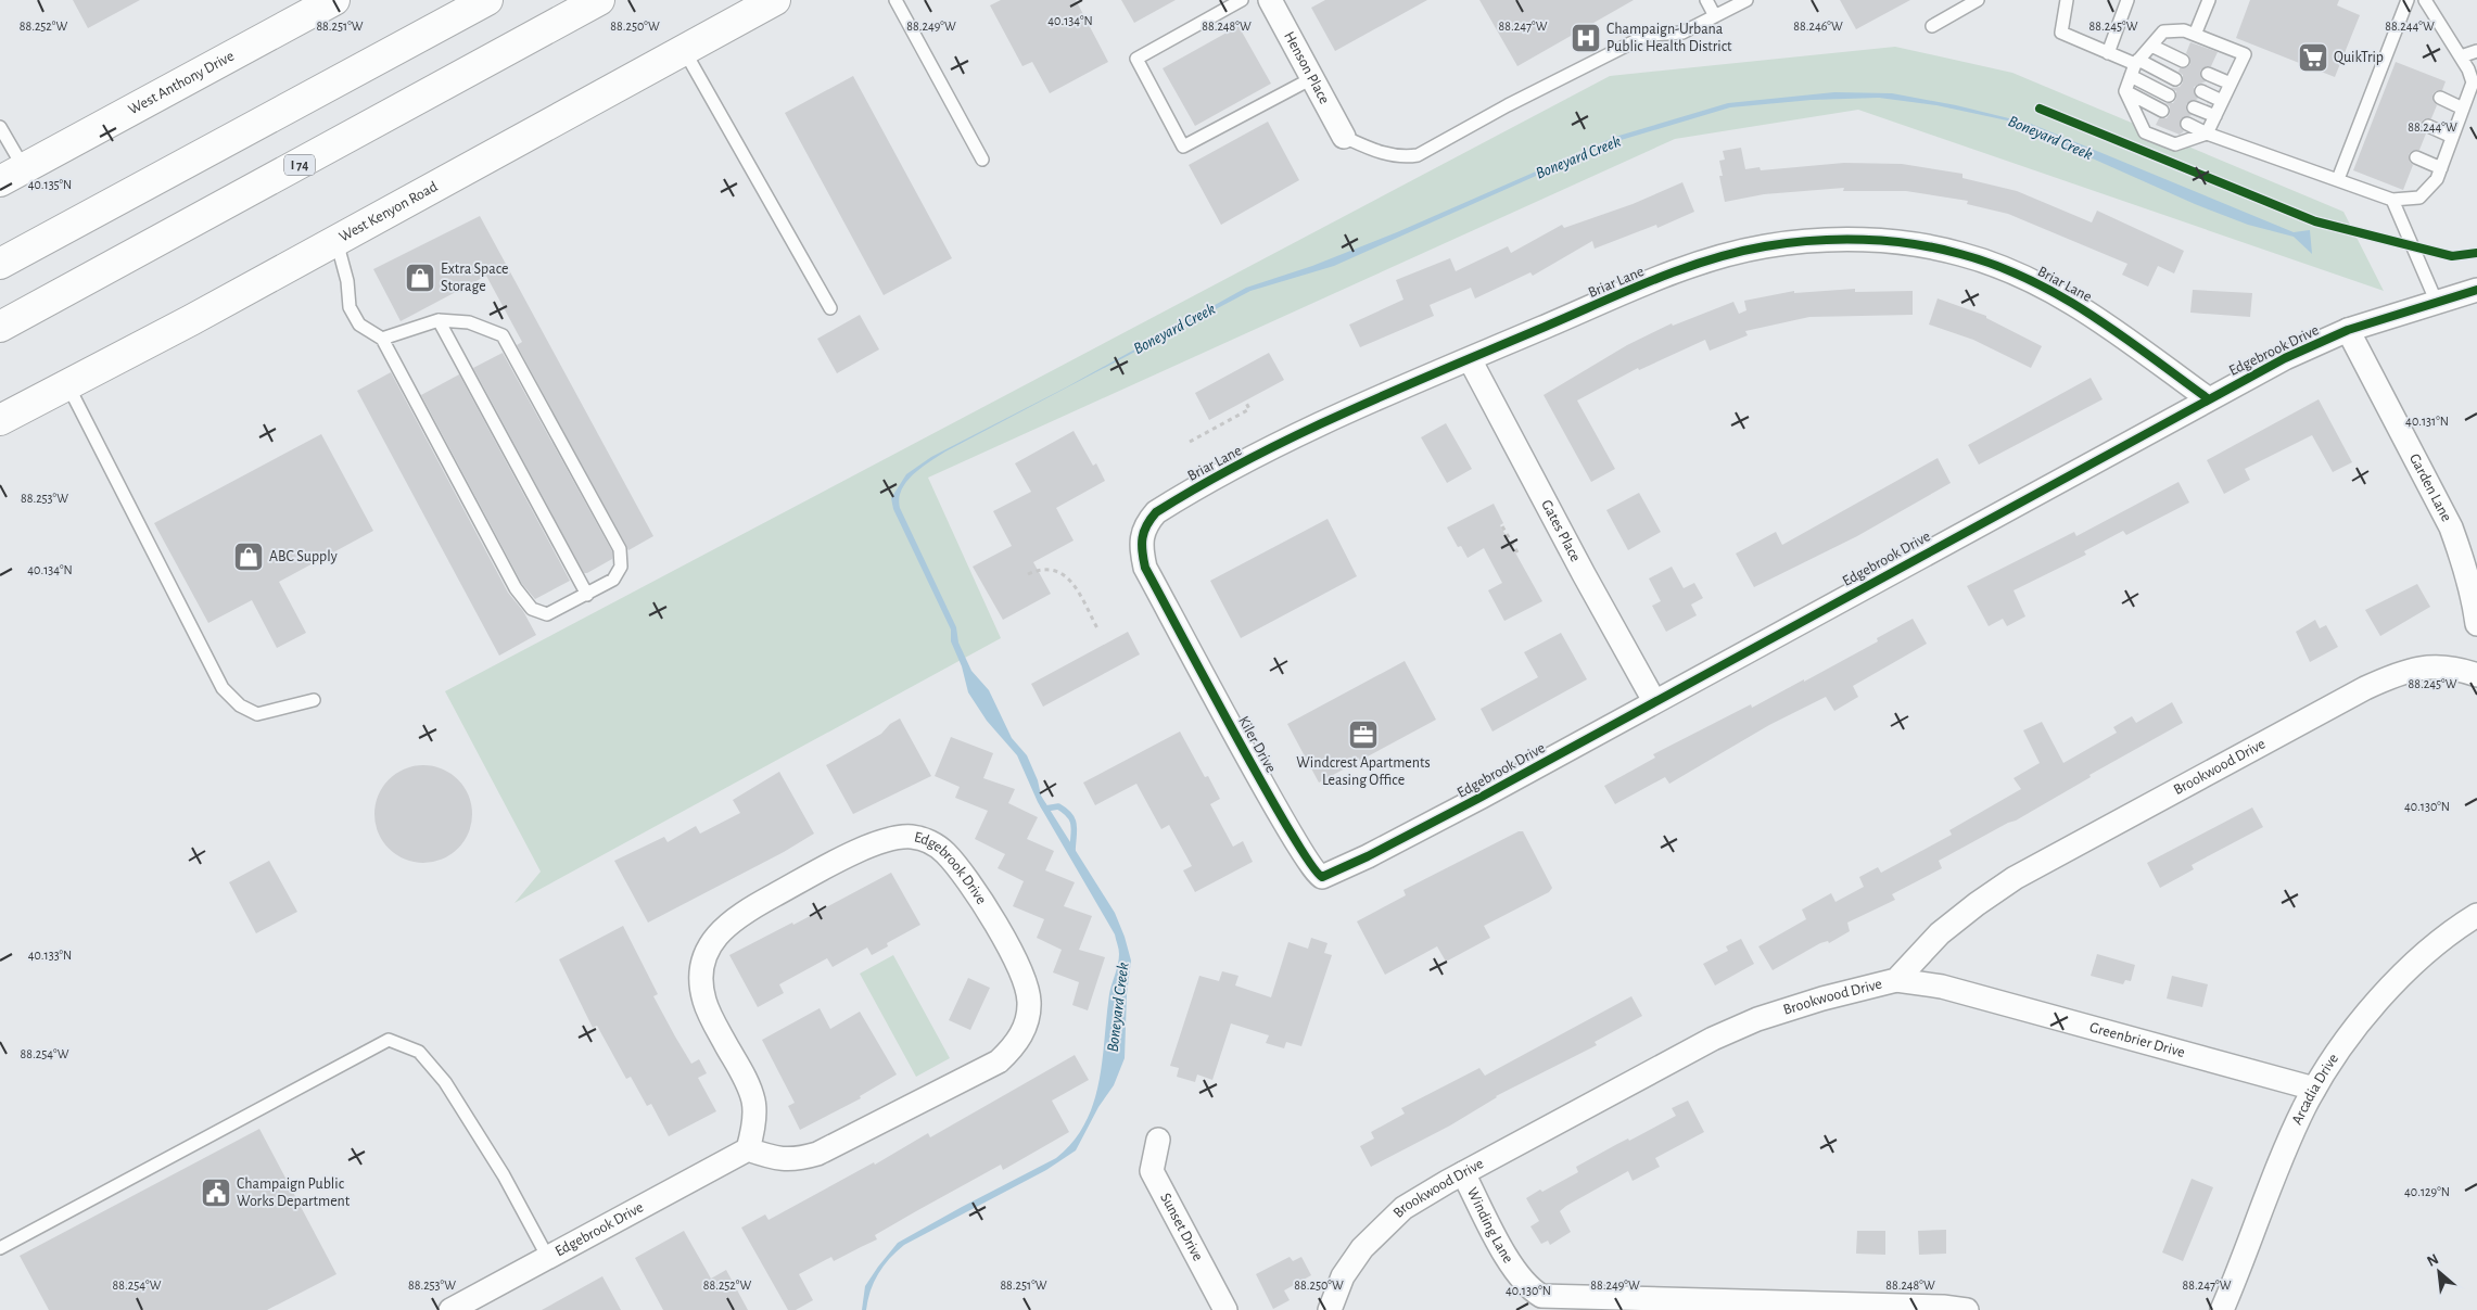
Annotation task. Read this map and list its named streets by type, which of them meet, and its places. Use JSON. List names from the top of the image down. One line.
{"streets":{"main road":["West Anthony Drive","I 74","West Kenyon Road"],"street":["Henson Place","Briar Lane","Edgebrook Drive","Garden Lane","Gates Place","Kiler Drive","Brookwood Drive","Greenbrier Drive","Arcadia Drive","Winding Lane","Sunset Drive"]},"crossings":[["Briar Lane","Edgebrook Drive"],["Briar Lane","Gates Place"],["Briar Lane","Kiler Drive"],["Edgebrook Drive","Garden Lane"],["Edgebrook Drive","Gates Place"],["Edgebrook Drive","Kiler Drive"],["Brookwood Drive","Greenbrier Drive"],["Brookwood Drive","Winding Lane"],["Greenbrier Drive","Arcadia Drive"]],"water":["Boneyard Creek"],"places":{"hospital":["Champaign-Urbana Public Health District"],"supermarket":["QuikTrip"],"shop":["Extra Space Storage","ABC Supply"],"office":["Windcrest Apartments Leasing Office"],"public building":["Champaign Public Works Department"]},"north":"top left","coordinates":["40.134°N","88.252°W","88.251°W","88.250°W","88.249°W","88.248°W","88.247°W","88.246°W","88.245°W","88.244°W","40.135°N","40.131°N","88.253°W","40.130°N","40.133°N","88.254°W","40.129°N"]}
